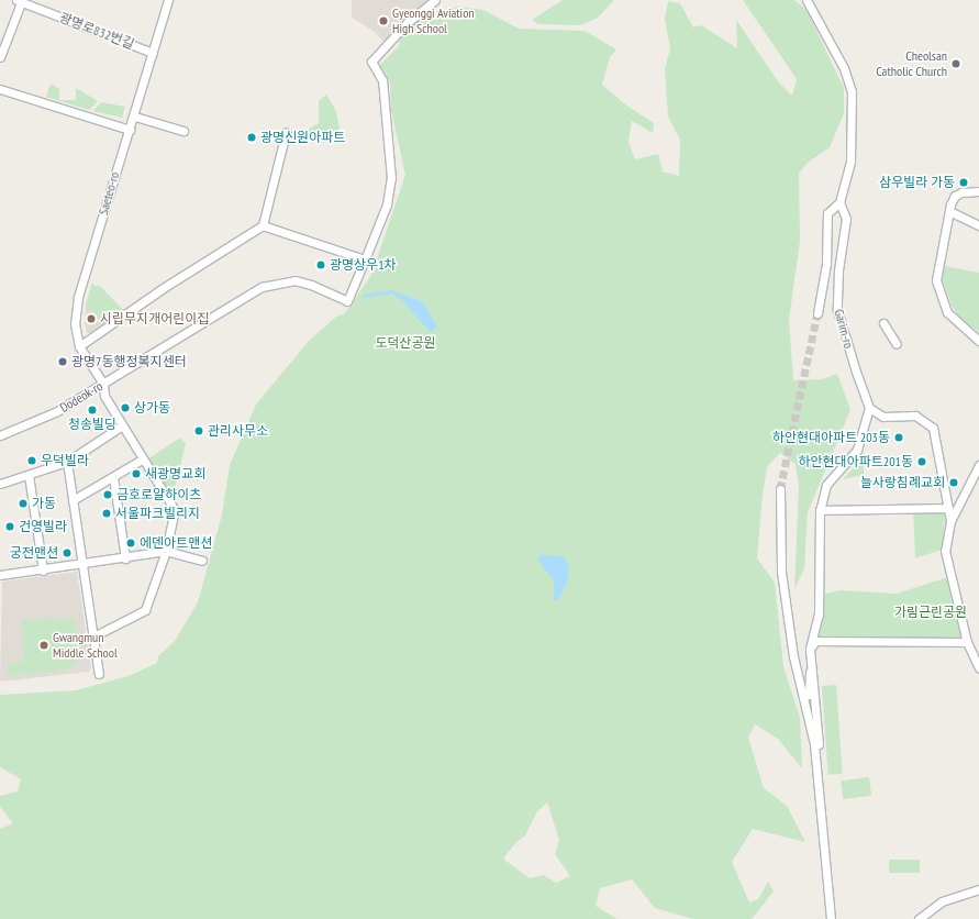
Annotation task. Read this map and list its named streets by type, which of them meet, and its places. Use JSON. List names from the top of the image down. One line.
{"streets":{"street":["광명로832번길","Saeteo-ro","Garim-ro","Dodeok-ro"]},"crossings":[["광명로832번길","Saeteo-ro"],["Saeteo-ro","Dodeok-ro"]],"parks":["도덕산공원","가림근린공원"],"places":["Gyeonggi Aviation High School","Cheolsan Catholic Church","광명신원아파트","삼우빌라 가동","광명상우1차","시립무지개어린이집","광명7동행정복지센터","상가동","청송빌딩","관리사무소","하안현대아파트 203동","우덕빌라","하안현대아파트201동","새광명교회","늘사랑침례교회","금호로얄하이츠","가동","서울파크빌리지","건영빌라","에덴아트맨션","궁전맨션","Gwangmun Middle School"]}
